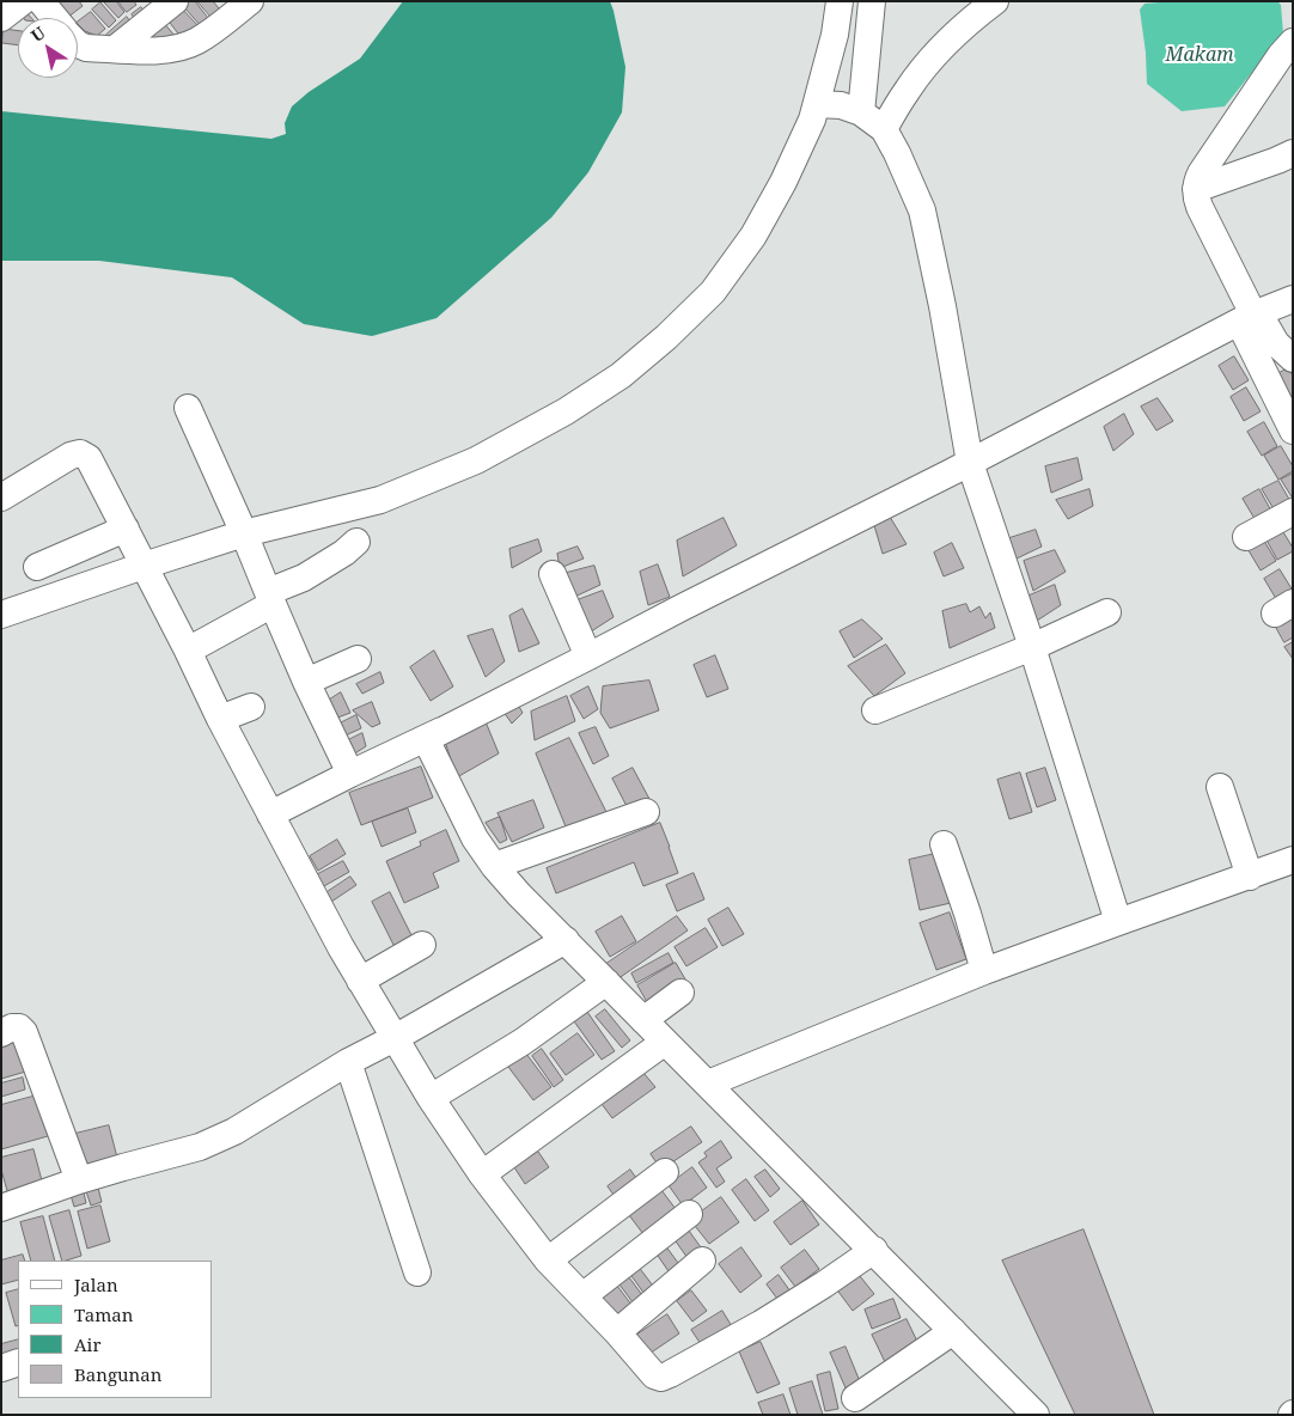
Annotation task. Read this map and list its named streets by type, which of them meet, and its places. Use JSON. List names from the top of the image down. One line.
{"parks":["Makam"],"legend":["Jalan","Taman","Air","Bangunan"],"north":"top left"}
